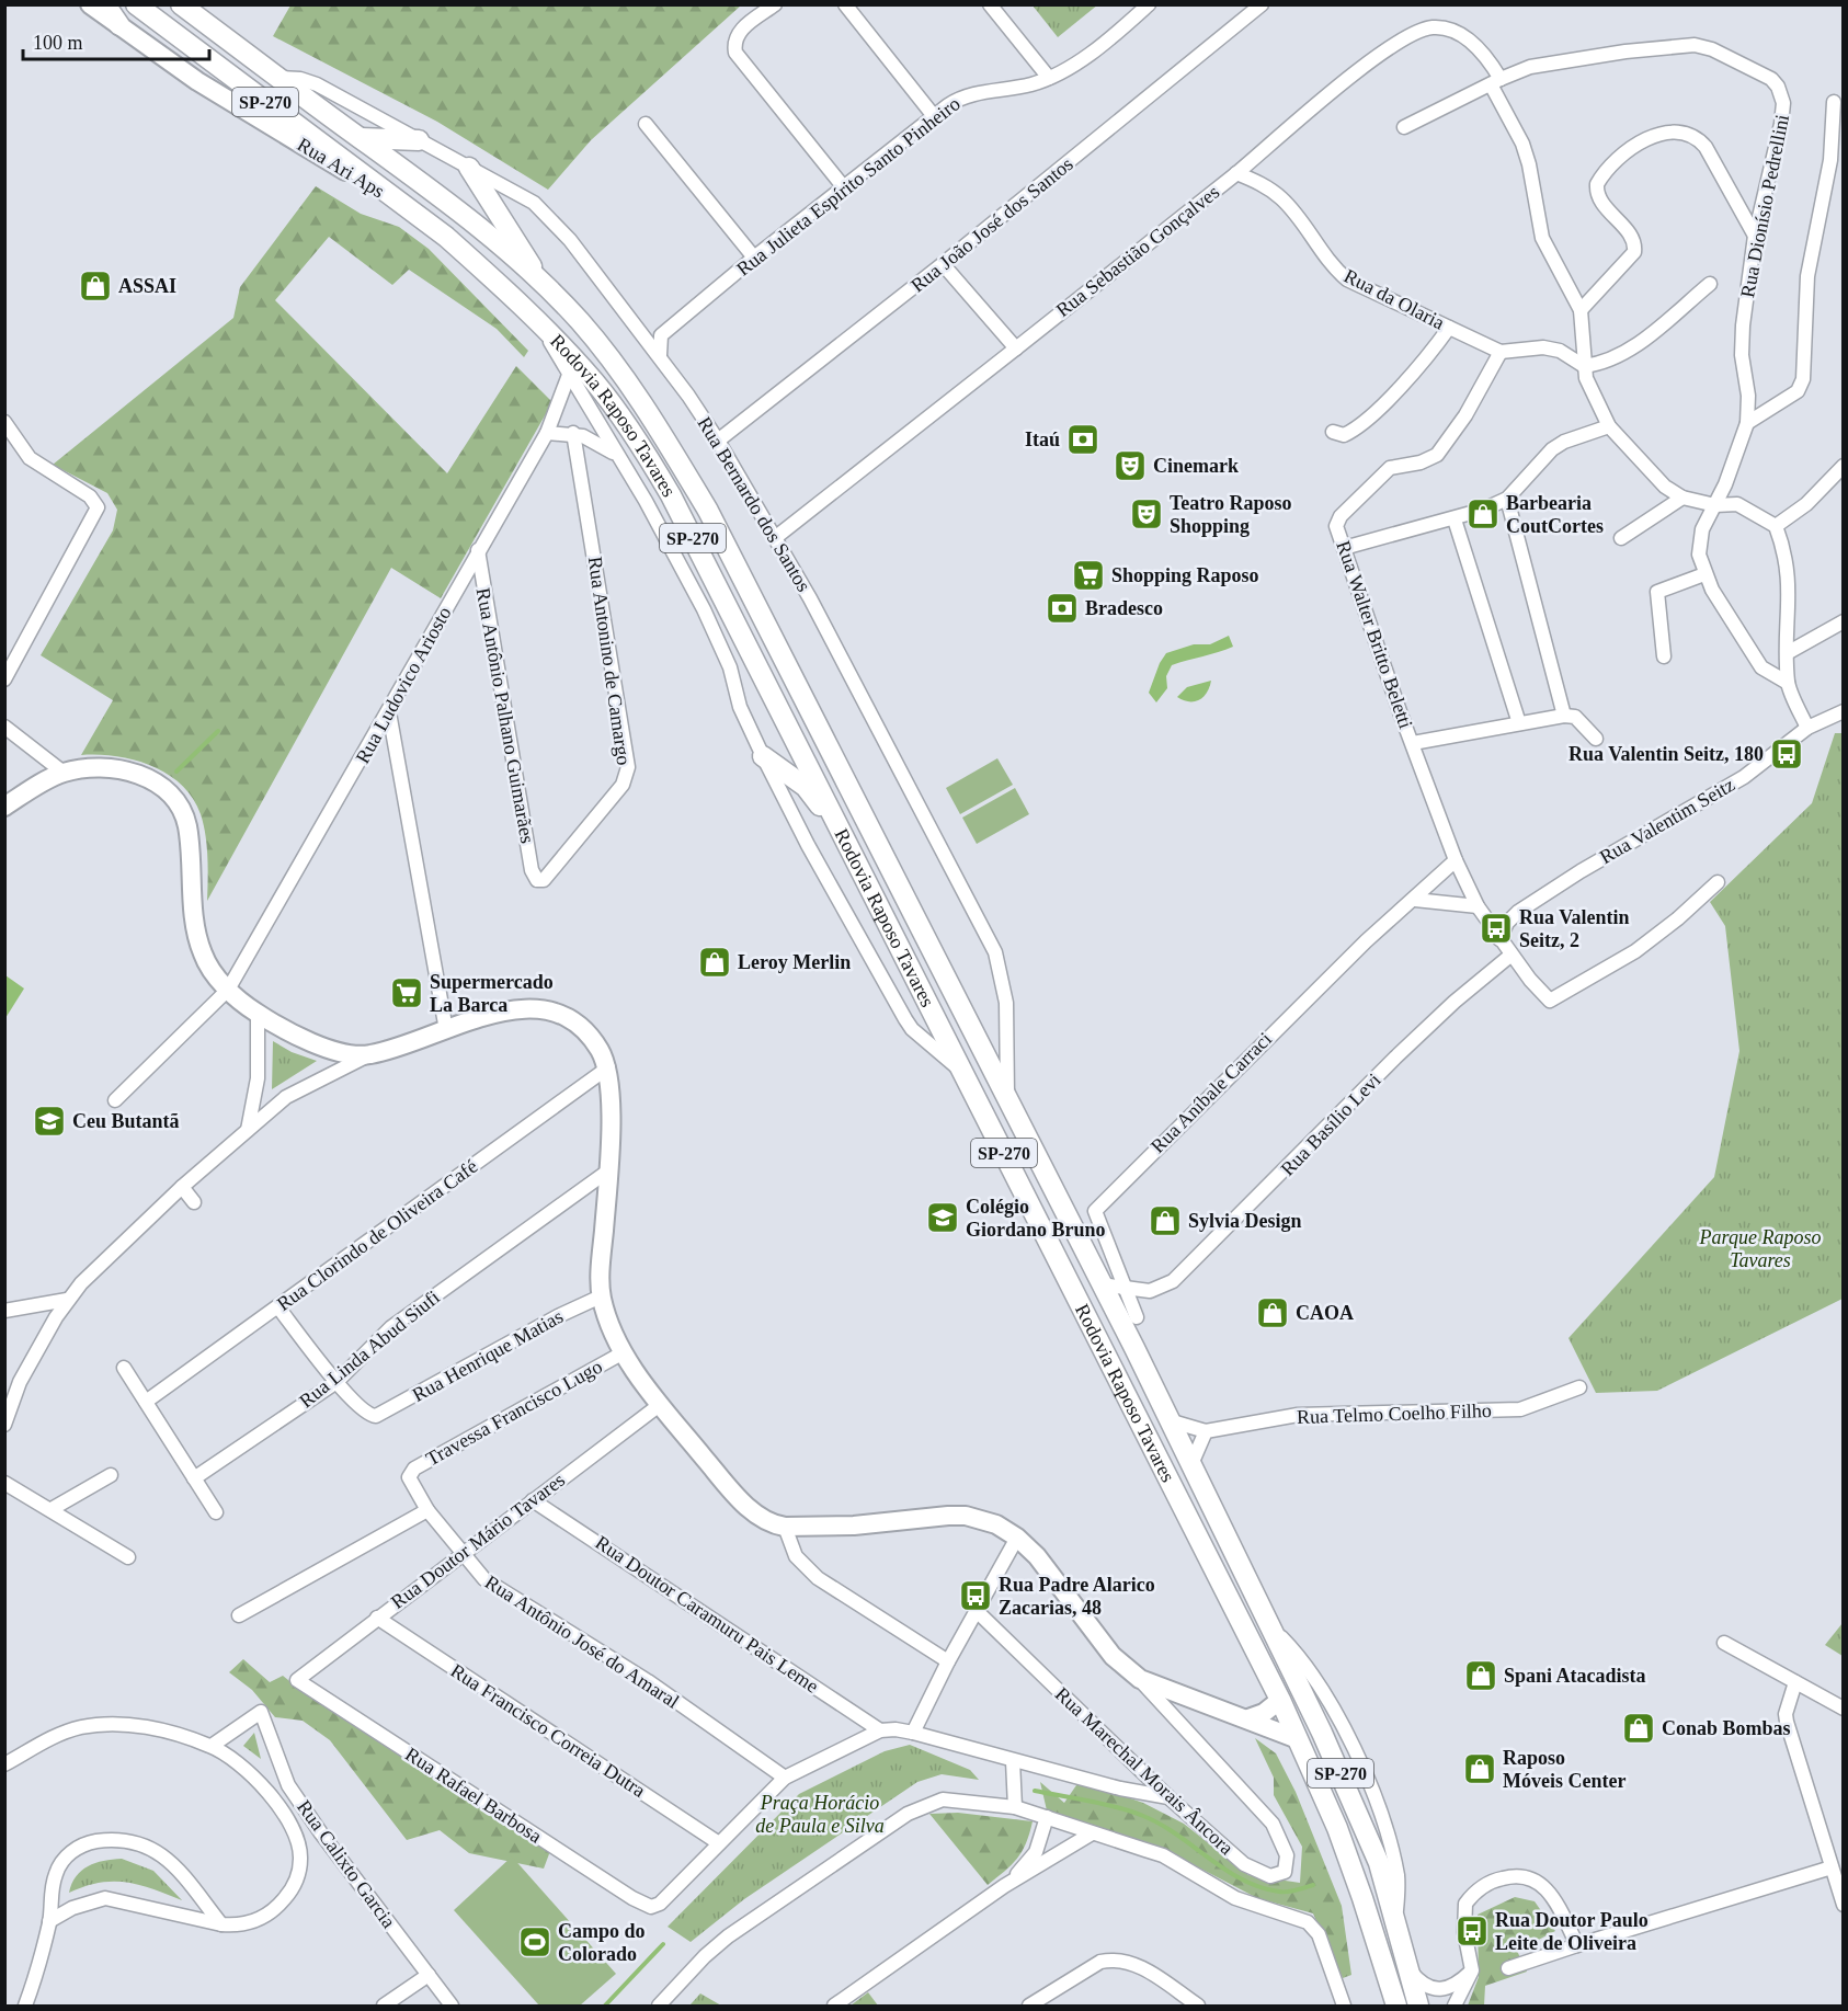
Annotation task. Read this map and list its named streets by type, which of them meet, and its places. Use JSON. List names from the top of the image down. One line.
{"streets":{"highway":["SP-270","Rodovia Raposo Tavares"],"main road":["Rua Ari Aps"],"street":["Rua Julieta Espírito Santo Pinheiro","Rua Dionísio Pedrellini","Rua João José dos Santos","Rua Sebastião Gonçalves","Rua da Olaria","Rua Bernardo dos Santos","Rua Walter Britto Beletti","Rua Antonino de Camargo","Rua Ludovico Ariosto","Rua Antônio Palhano Guimarães","Rua Valentim Seitz","Rua Aníbale Carraci","Rua Basílio Levi","Rua Clorindo de Oliveira Café","Rua Linda Abud Siufi","Rua Henrique Matias","Travessa Francisco Lugo","Rua Telmo Coelho Filho","Rua Doutor Mário Tavares","Rua Doutor Caramuru Pais Leme","Rua Antônio José do Amaral","Rua Francisco Correia Dutra","Rua Marechal Morais Âncora","Rua Rafael Barbosa","Rua Calixto Garcia"]},"crossings":[["Rua Ari Aps","Rodovia Raposo Tavares"],["Rua Dionísio Pedrellini","Rua Sebastião Gonçalves"],["Rua João José dos Santos","Rua Bernardo dos Santos"],["Rua Sebastião Gonçalves","Rua da Olaria"],["Rua Sebastião Gonçalves","Rua Bernardo dos Santos"],["Rua da Olaria","Rua Walter Britto Beletti"],["Rodovia Raposo Tavares","Rua Bernardo dos Santos"],["Rodovia Raposo Tavares","Rua Telmo Coelho Filho"],["Rua Walter Britto Beletti","Rua Valentim Seitz"],["Rua Walter Britto Beletti","Rua Aníbale Carraci"],["Rua Walter Britto Beletti","Rua Basílio Levi"],["Rua Antonino de Camargo","Rua Antônio Palhano Guimarães"],["Rua Ludovico Ariosto","Rua Antônio Palhano Guimarães"],["Rua Linda Abud Siufi","Rua Henrique Matias"],["Travessa Francisco Lugo","Rua Antônio José do Amaral"],["Rua Doutor Mário Tavares","Rua Doutor Caramuru Pais Leme"],["Rua Doutor Mário Tavares","Rua Antônio José do Amaral"],["Rua Doutor Mário Tavares","Rua Francisco Correia Dutra"],["Rua Doutor Mário Tavares","Rua Rafael Barbosa"],["Rua Francisco Correia Dutra","Rua Rafael Barbosa"]],"parks":["Parque Raposo Tavares","Praça Horácio de Paula e Silva"],"places":{"shop":["ASSAI","Barbearia CoutCortes","Leroy Merlin","Sylvia Design","CAOA","Spani Atacadista","Conab Bombas","Raposo Móveis Center"],"bank":["Itaú","Bradesco"],"theatre":["Cinemark","Teatro Raposo Shopping"],"supermarket":["Shopping Raposo","Supermercado La Barca"],"bus stop":["Rua Valentin Seitz, 180","Rua Valentin Seitz, 2","Rua Padre Alarico Zacarias, 48","Rua Doutor Paulo Leite de Oliveira"],"school or university":["Ceu Butantã","Colégio Giordano Bruno"],"sports":["Campo do Colorado"]},"scale_bar":"100 m"}
